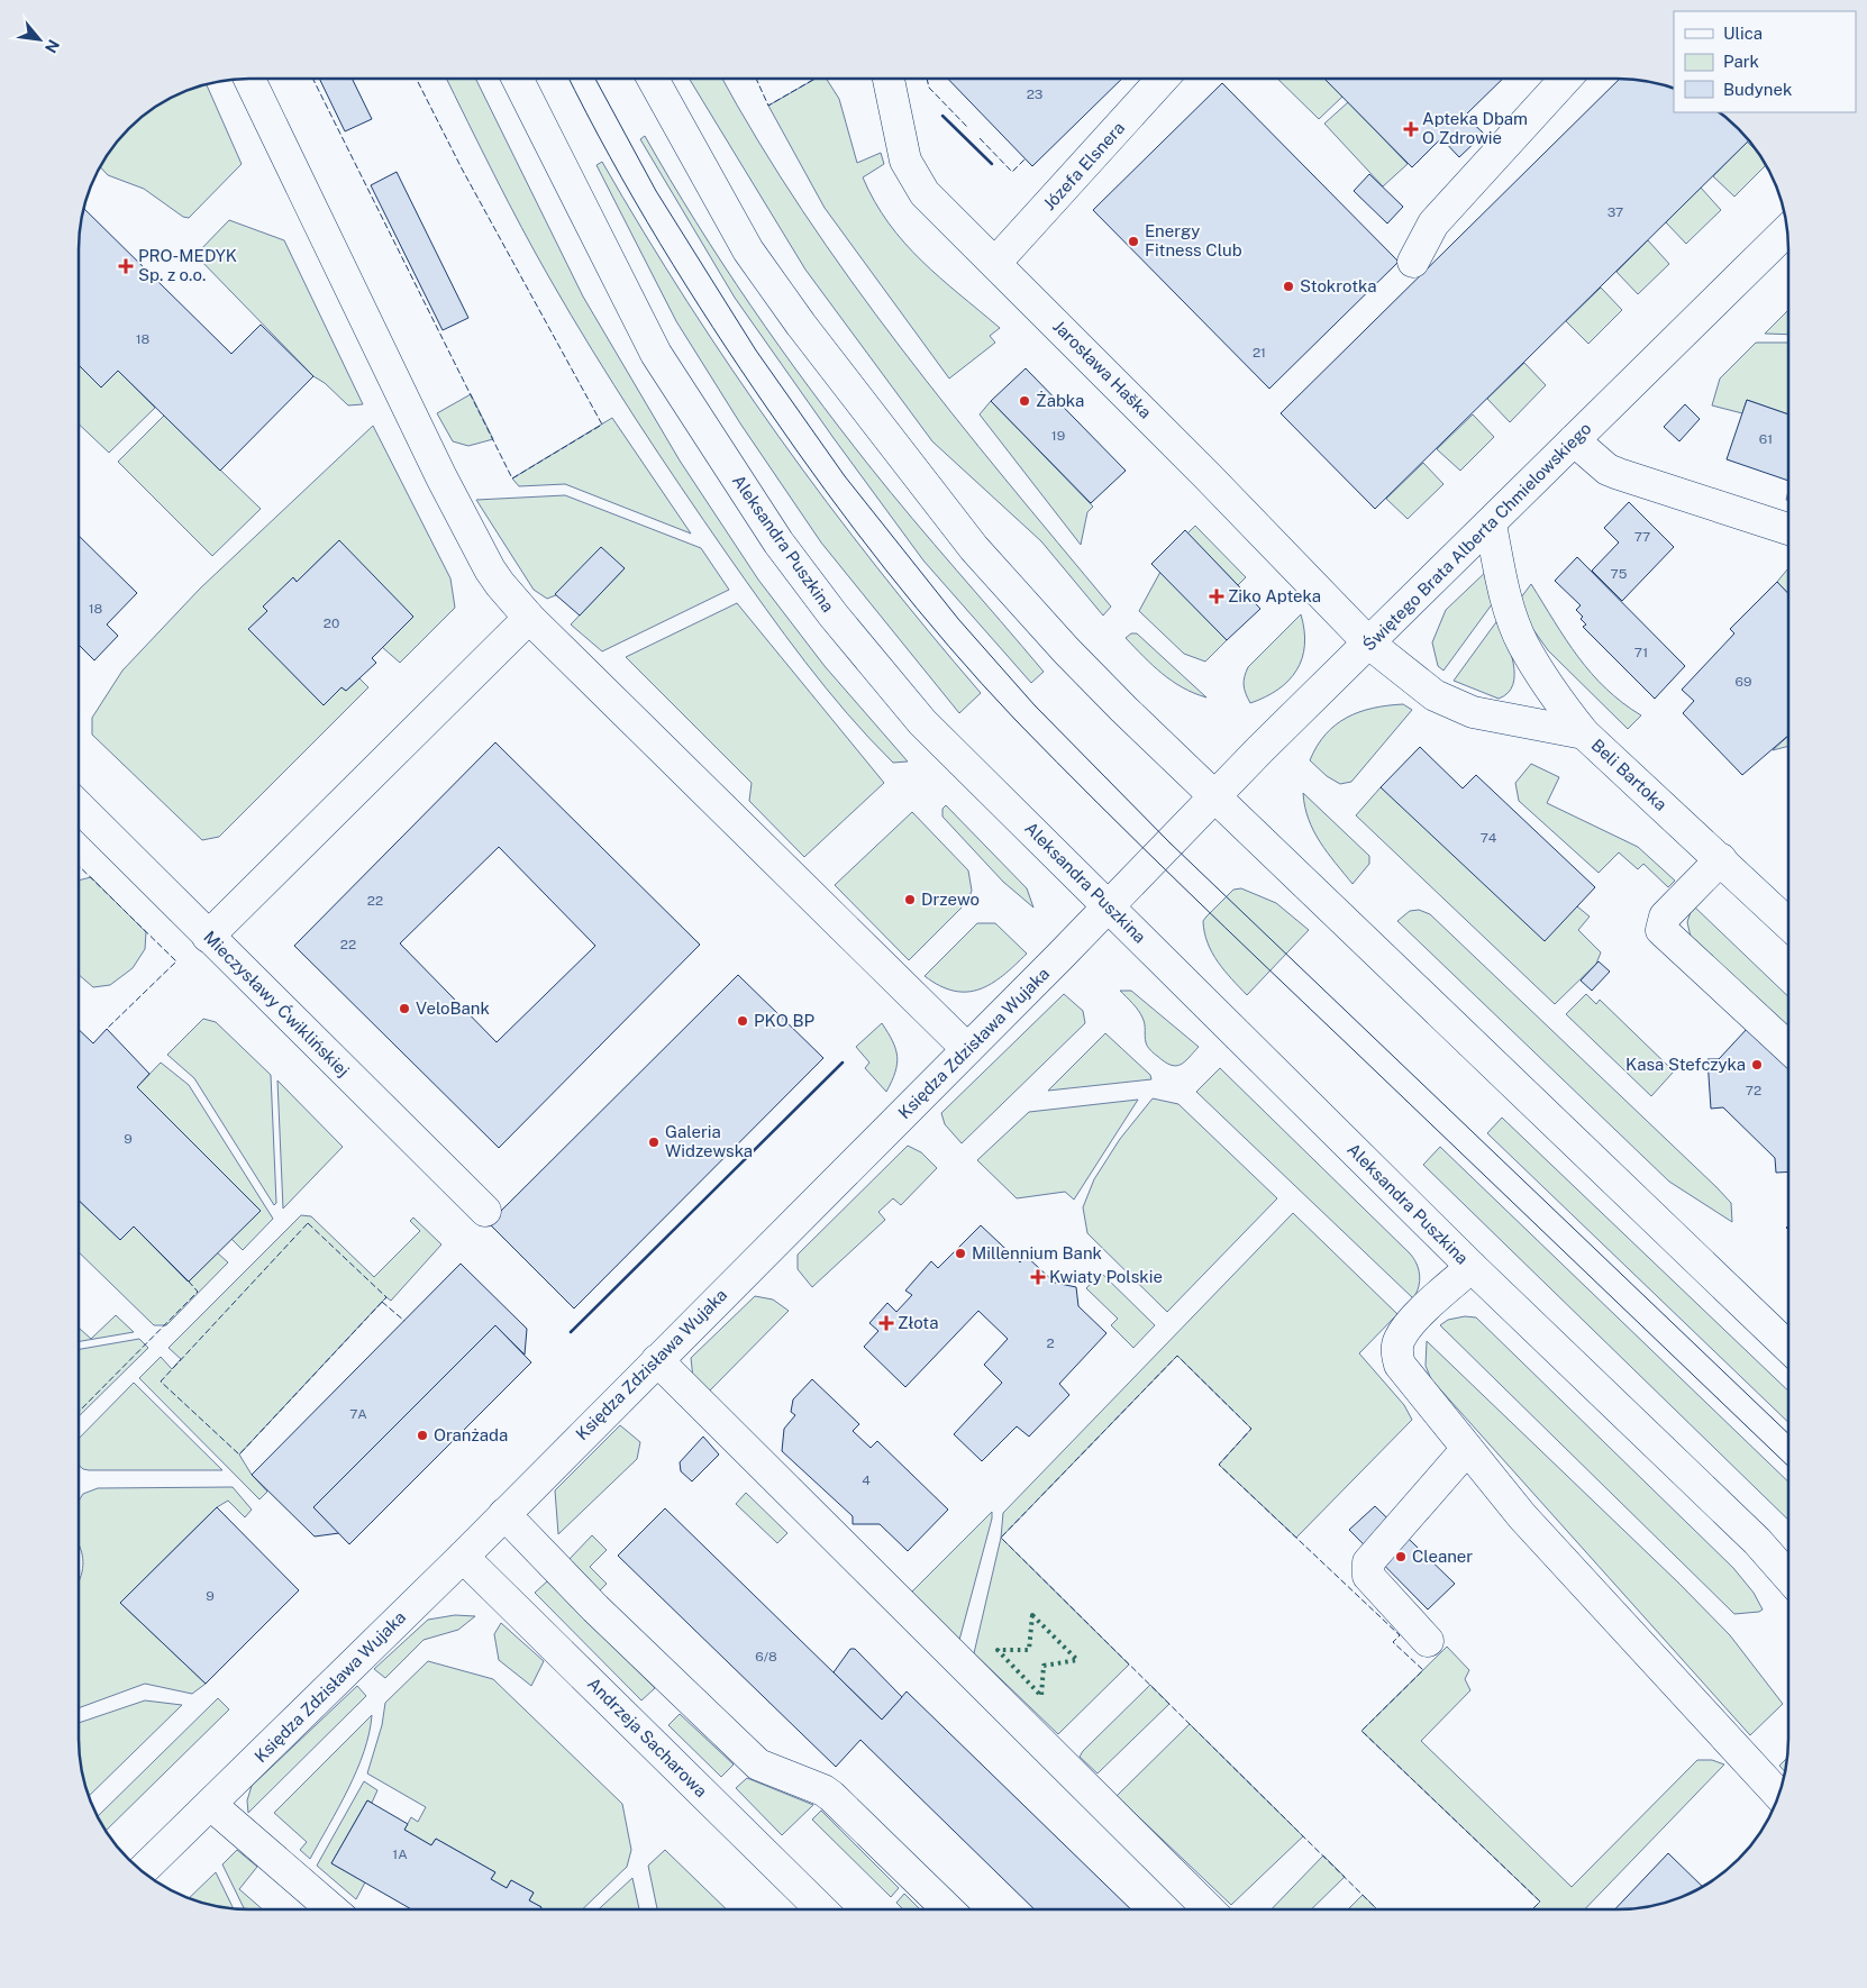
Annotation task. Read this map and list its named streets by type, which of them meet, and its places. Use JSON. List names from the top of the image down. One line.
{"streets":{"street":["Józefa Elsnera","Jarosława Haška","Świętego Brata Alberta Chmielowskiego","Aleksandra Puszkina","Beli Bartoka","Mieczysławy Ćwiklińskiej","Księdza Zdzisława Wujaka","Andrzeja Sacharowa"]},"crossings":[["Józefa Elsnera","Jarosława Haška"],["Jarosława Haška","Świętego Brata Alberta Chmielowskiego"],["Jarosława Haška","Beli Bartoka"],["Świętego Brata Alberta Chmielowskiego","Beli Bartoka"],["Świętego Brata Alberta Chmielowskiego","Księdza Zdzisława Wujaka"],["Aleksandra Puszkina","Księdza Zdzisława Wujaka"],["Księdza Zdzisława Wujaka","Andrzeja Sacharowa"]],"places":{"health":["Apteka Dbam O Zdrowie","PRO-MEDYK Sp. z o.o.","Ziko Apteka","Kwiaty Polskie","Złota"],"other":["Energy Fitness Club","Stokrotka","Żabka","Drzewo","VeloBank","PKO BP","Kasa Stefczyka","Galeria Widzewska","Millennium Bank","Oranżada","Cleaner"]},"house_numbers":["23","37","18","21","19","61","77","75","18","20","71","69","74","22","22","72","9","2","7A","4","9","6/8","1A"],"legend":["Ulica","Park","Budynek"],"north":"bottom right"}
